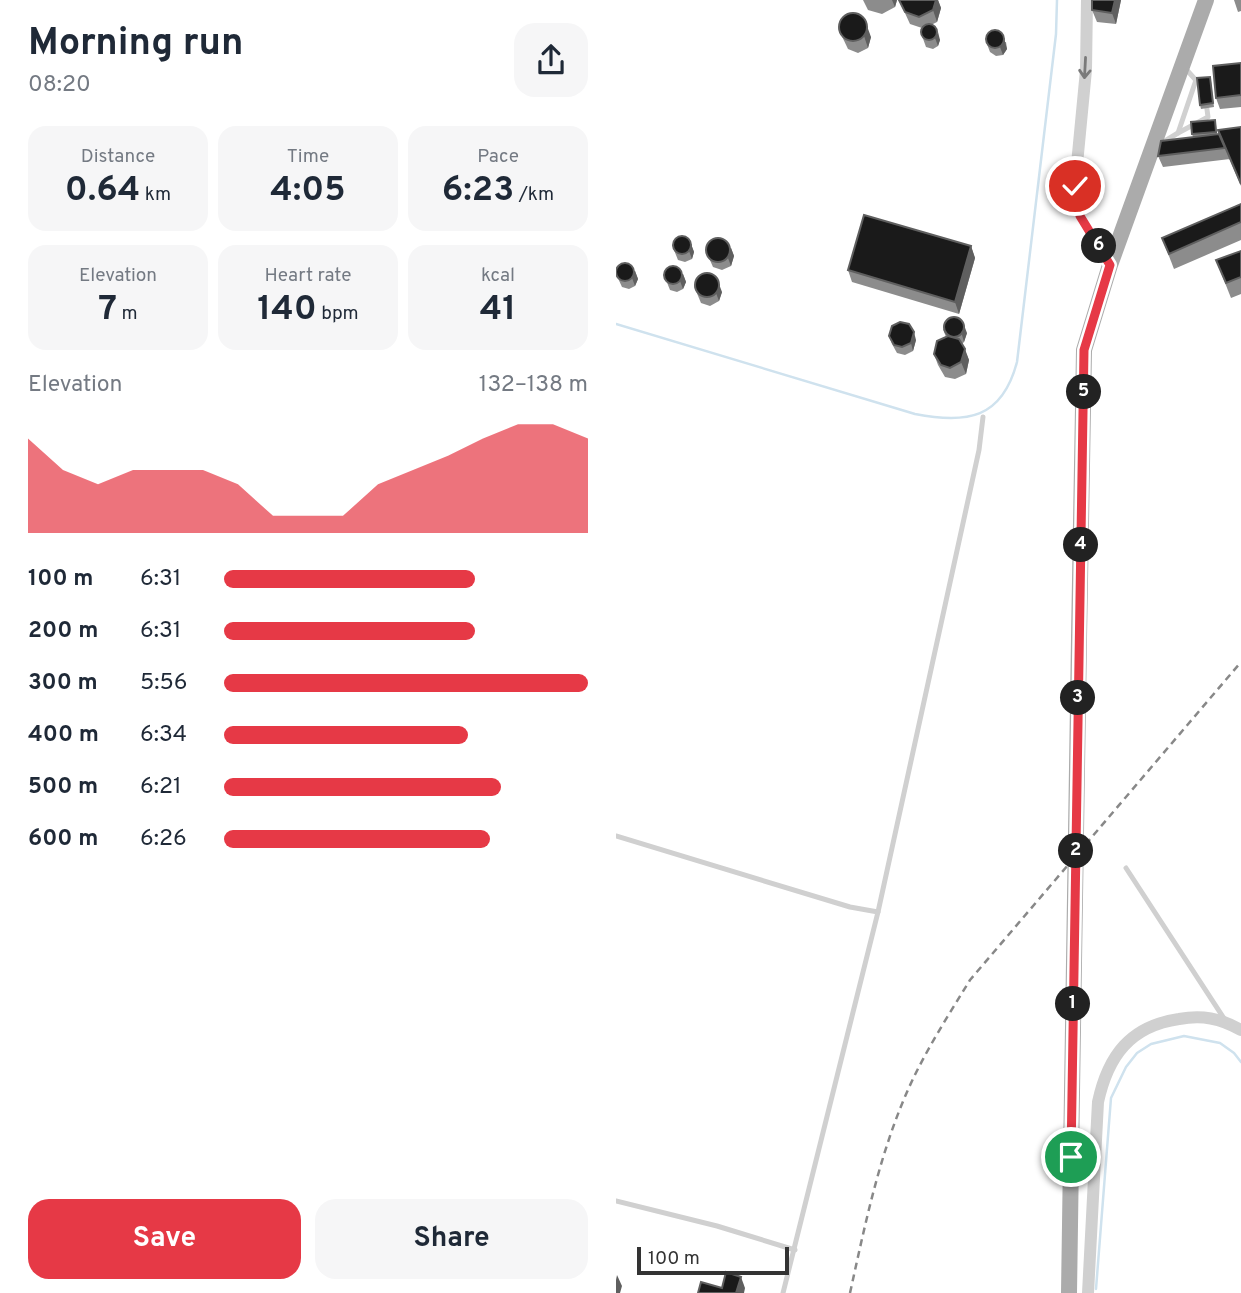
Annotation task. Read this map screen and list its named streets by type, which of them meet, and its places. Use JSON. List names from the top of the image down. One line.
{"scale_bar":"100 m","page":{"heading":["Morning run","08:20"],"stats":[["Distance","0.64 km"],["Time","4:05"],["Pace","6:23 /km"],["Elevation","7 m"],["Heart rate","140 bpm"],["kcal","41"]],"pins":["6","5","4","3","2","1"],"chart":["Elevation","132–138 m"],"list":[{"name":"100 m","note":"6:31"},{"name":"200 m","note":"6:31"},{"name":"300 m","note":"5:56"},{"name":"400 m","note":"6:34"},{"name":"500 m","note":"6:21"},{"name":"600 m","note":"6:26"}],"buttons":["Save","Share"],"scale":"100 m"}}
